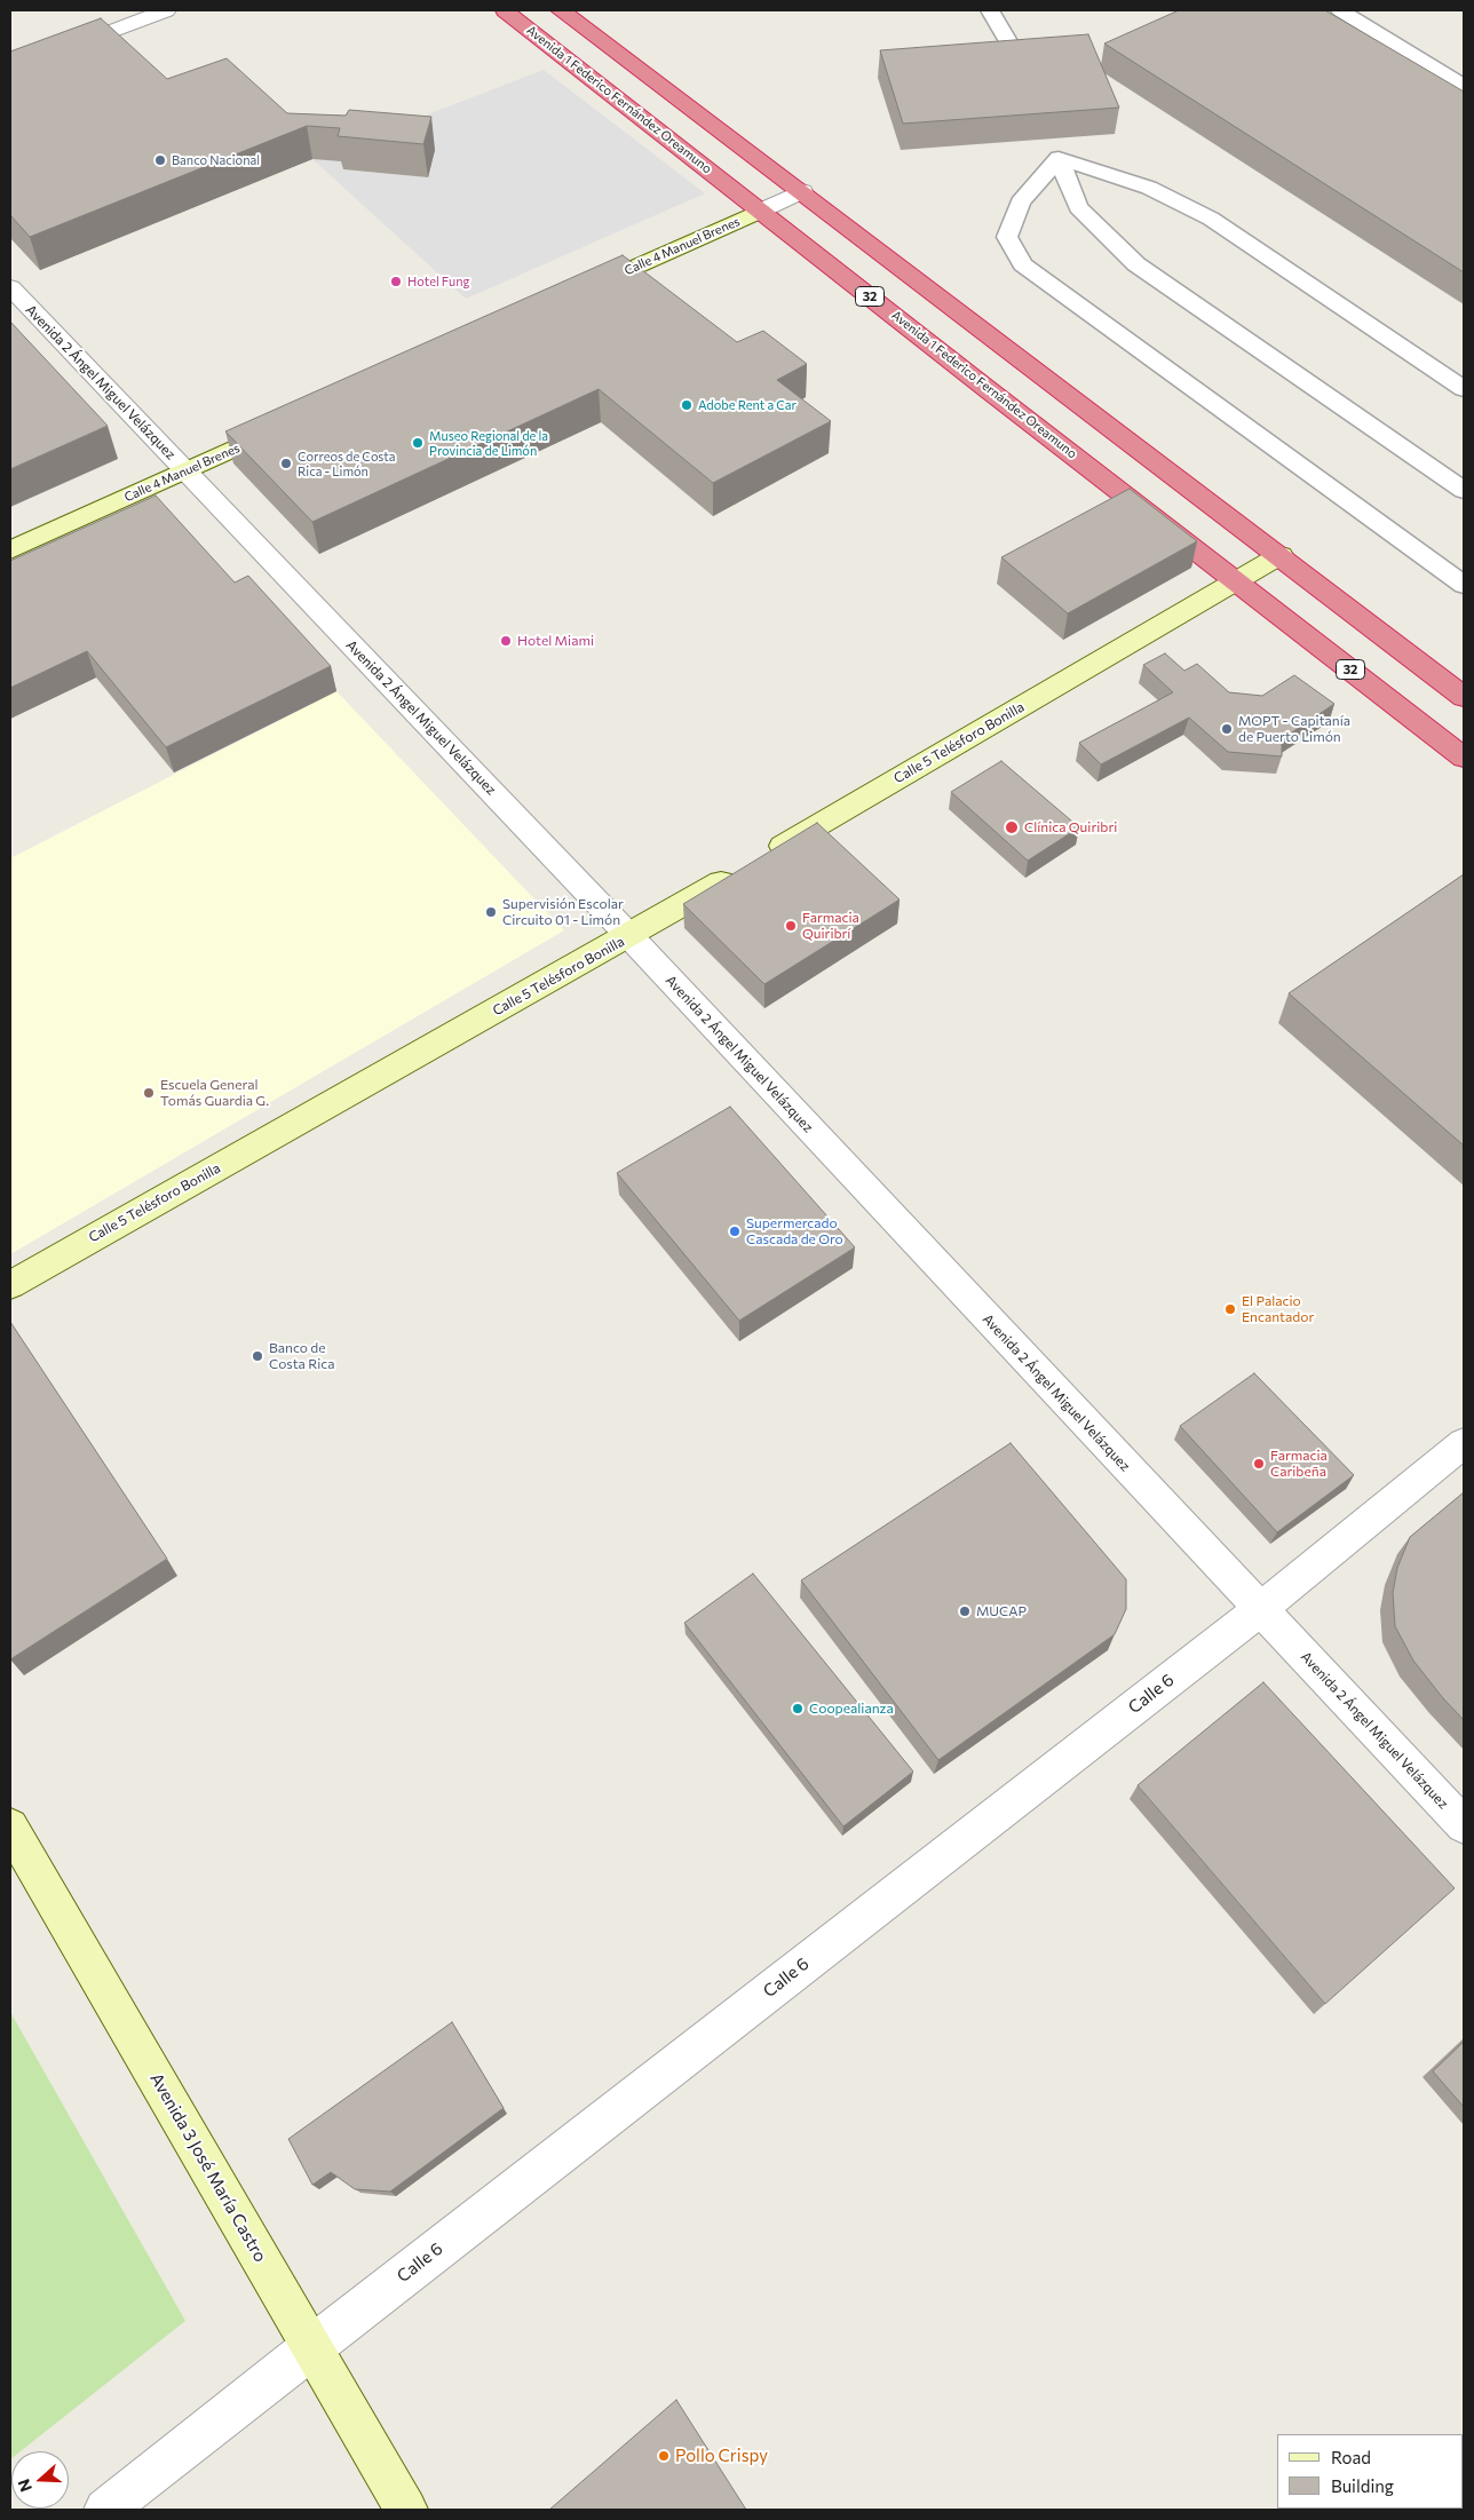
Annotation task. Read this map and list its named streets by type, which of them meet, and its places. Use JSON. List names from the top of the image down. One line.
{"streets":{"highway":["Avenida 1 Federico Fernández Oreamuno","32"],"main road":["Calle 4 Manuel Brenes","Calle 5 Telésforo Bonilla","Avenida 3 José María Castro"],"street":["Avenida 2 Ángel Miguel Velázquez","Calle 6"]},"crossings":[["Avenida 1 Federico Fernández Oreamuno","Calle 4 Manuel Brenes"],["Avenida 1 Federico Fernández Oreamuno","Calle 5 Telésforo Bonilla"],["Calle 4 Manuel Brenes","Avenida 2 Ángel Miguel Velázquez"],["Avenida 2 Ángel Miguel Velázquez","Calle 5 Telésforo Bonilla"],["Avenida 2 Ángel Miguel Velázquez","Calle 6"],["Calle 6","Avenida 3 José María Castro"]],"places":["Banco Nacional","Hotel Fung","Adobe Rent a Car","Museo Regional de la Provincia de Limón","Correos de Costa Rica - Limón","Hotel Miami","MOPT - Capitanía de Puerto Limón","Clínica Quiribri","Supervisión Escolar Circuito 01 - Limón","Farmacia Quiribrí","Escuela General Tomás Guardia G.","Supermercado Cascada de Oro","El Palacio Encantador","Banco de Costa Rica","Farmacia Caribeña","MUCAP","Coopealianza","Pollo Crispy"],"legend":["Road","Building"],"north":"left"}
